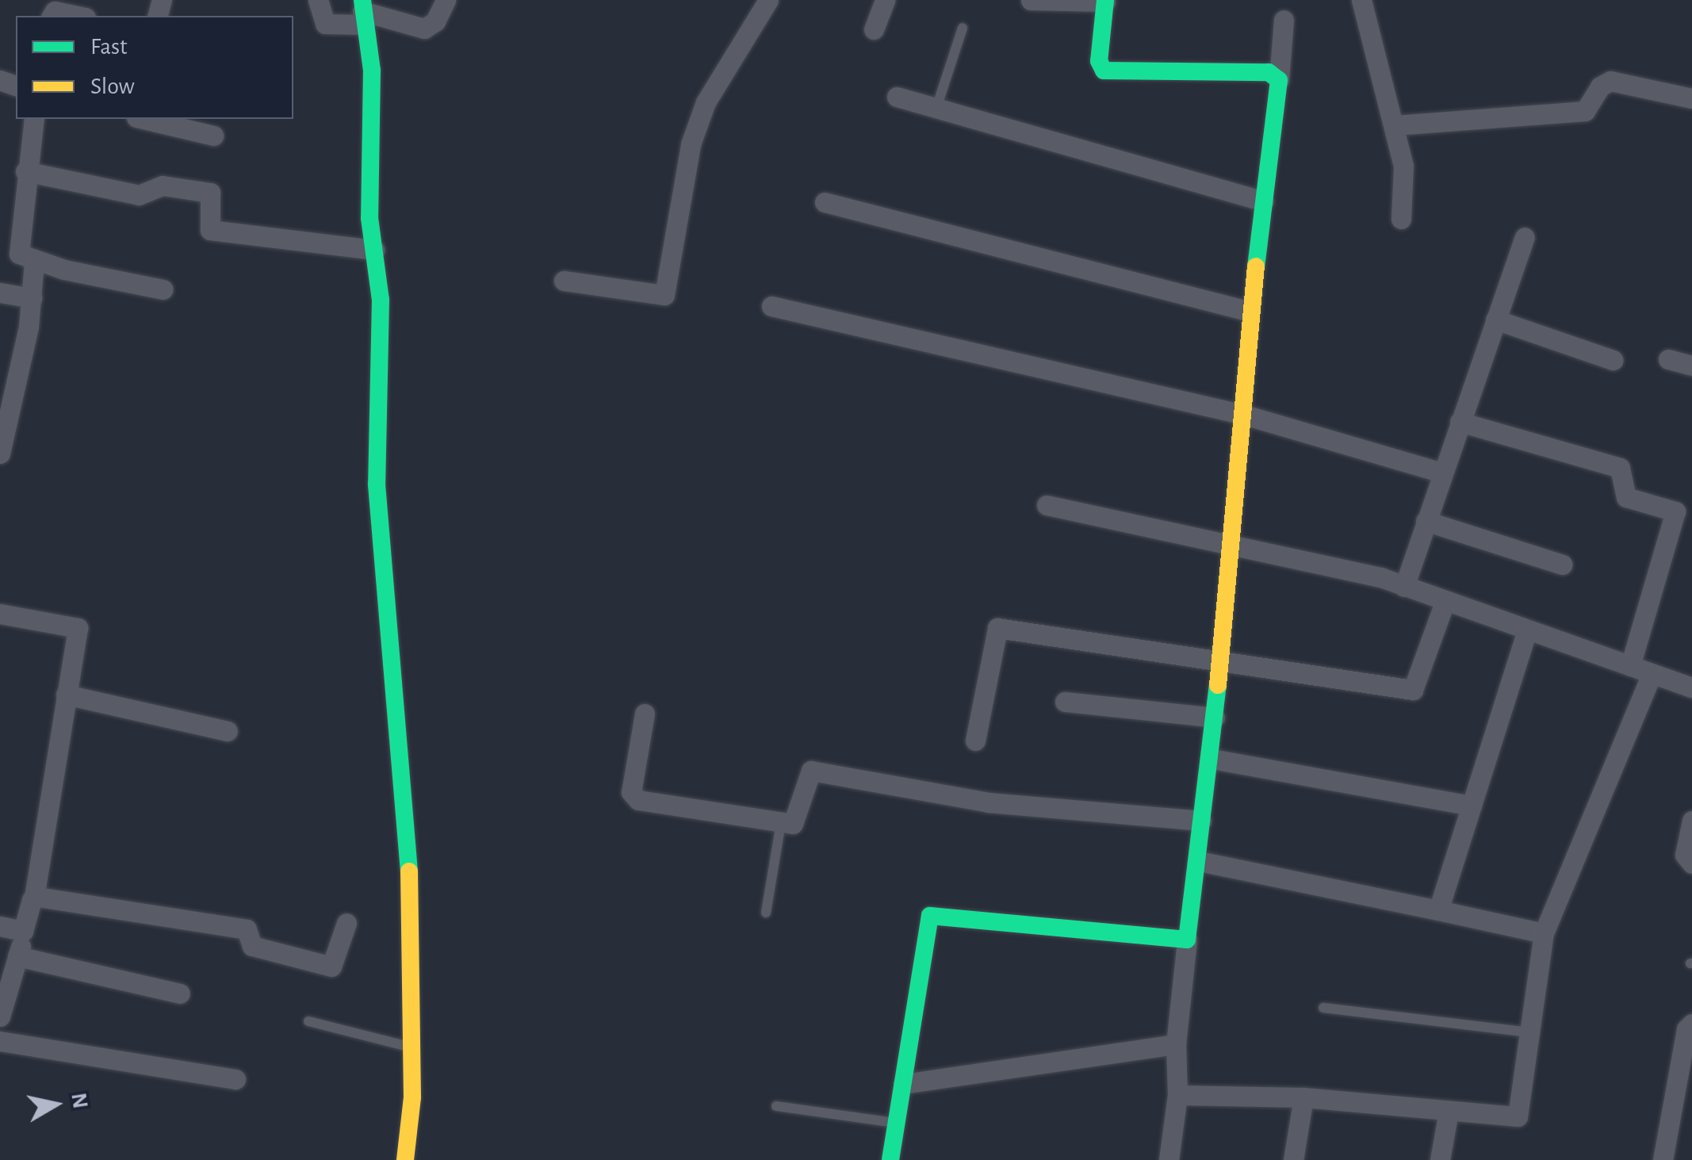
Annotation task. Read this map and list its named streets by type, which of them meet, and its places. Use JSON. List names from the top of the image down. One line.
{"legend":["Fast","Slow"],"north":"right"}
